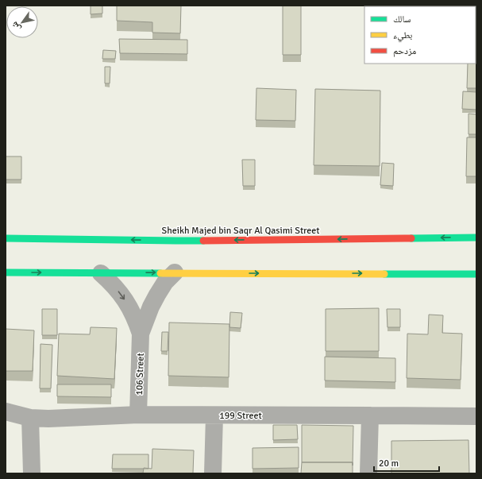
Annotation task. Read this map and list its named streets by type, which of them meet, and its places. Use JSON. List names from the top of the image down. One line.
{"streets":{"street":["Sheikh Majed bin Saqr Al Qasimi Street","106 Street","199 Street"]},"crossings":[["106 Street","199 Street"]],"legend":["سالك","بطيء","مزدحم"],"scale_bar":"20 m","north":"bottom left"}
